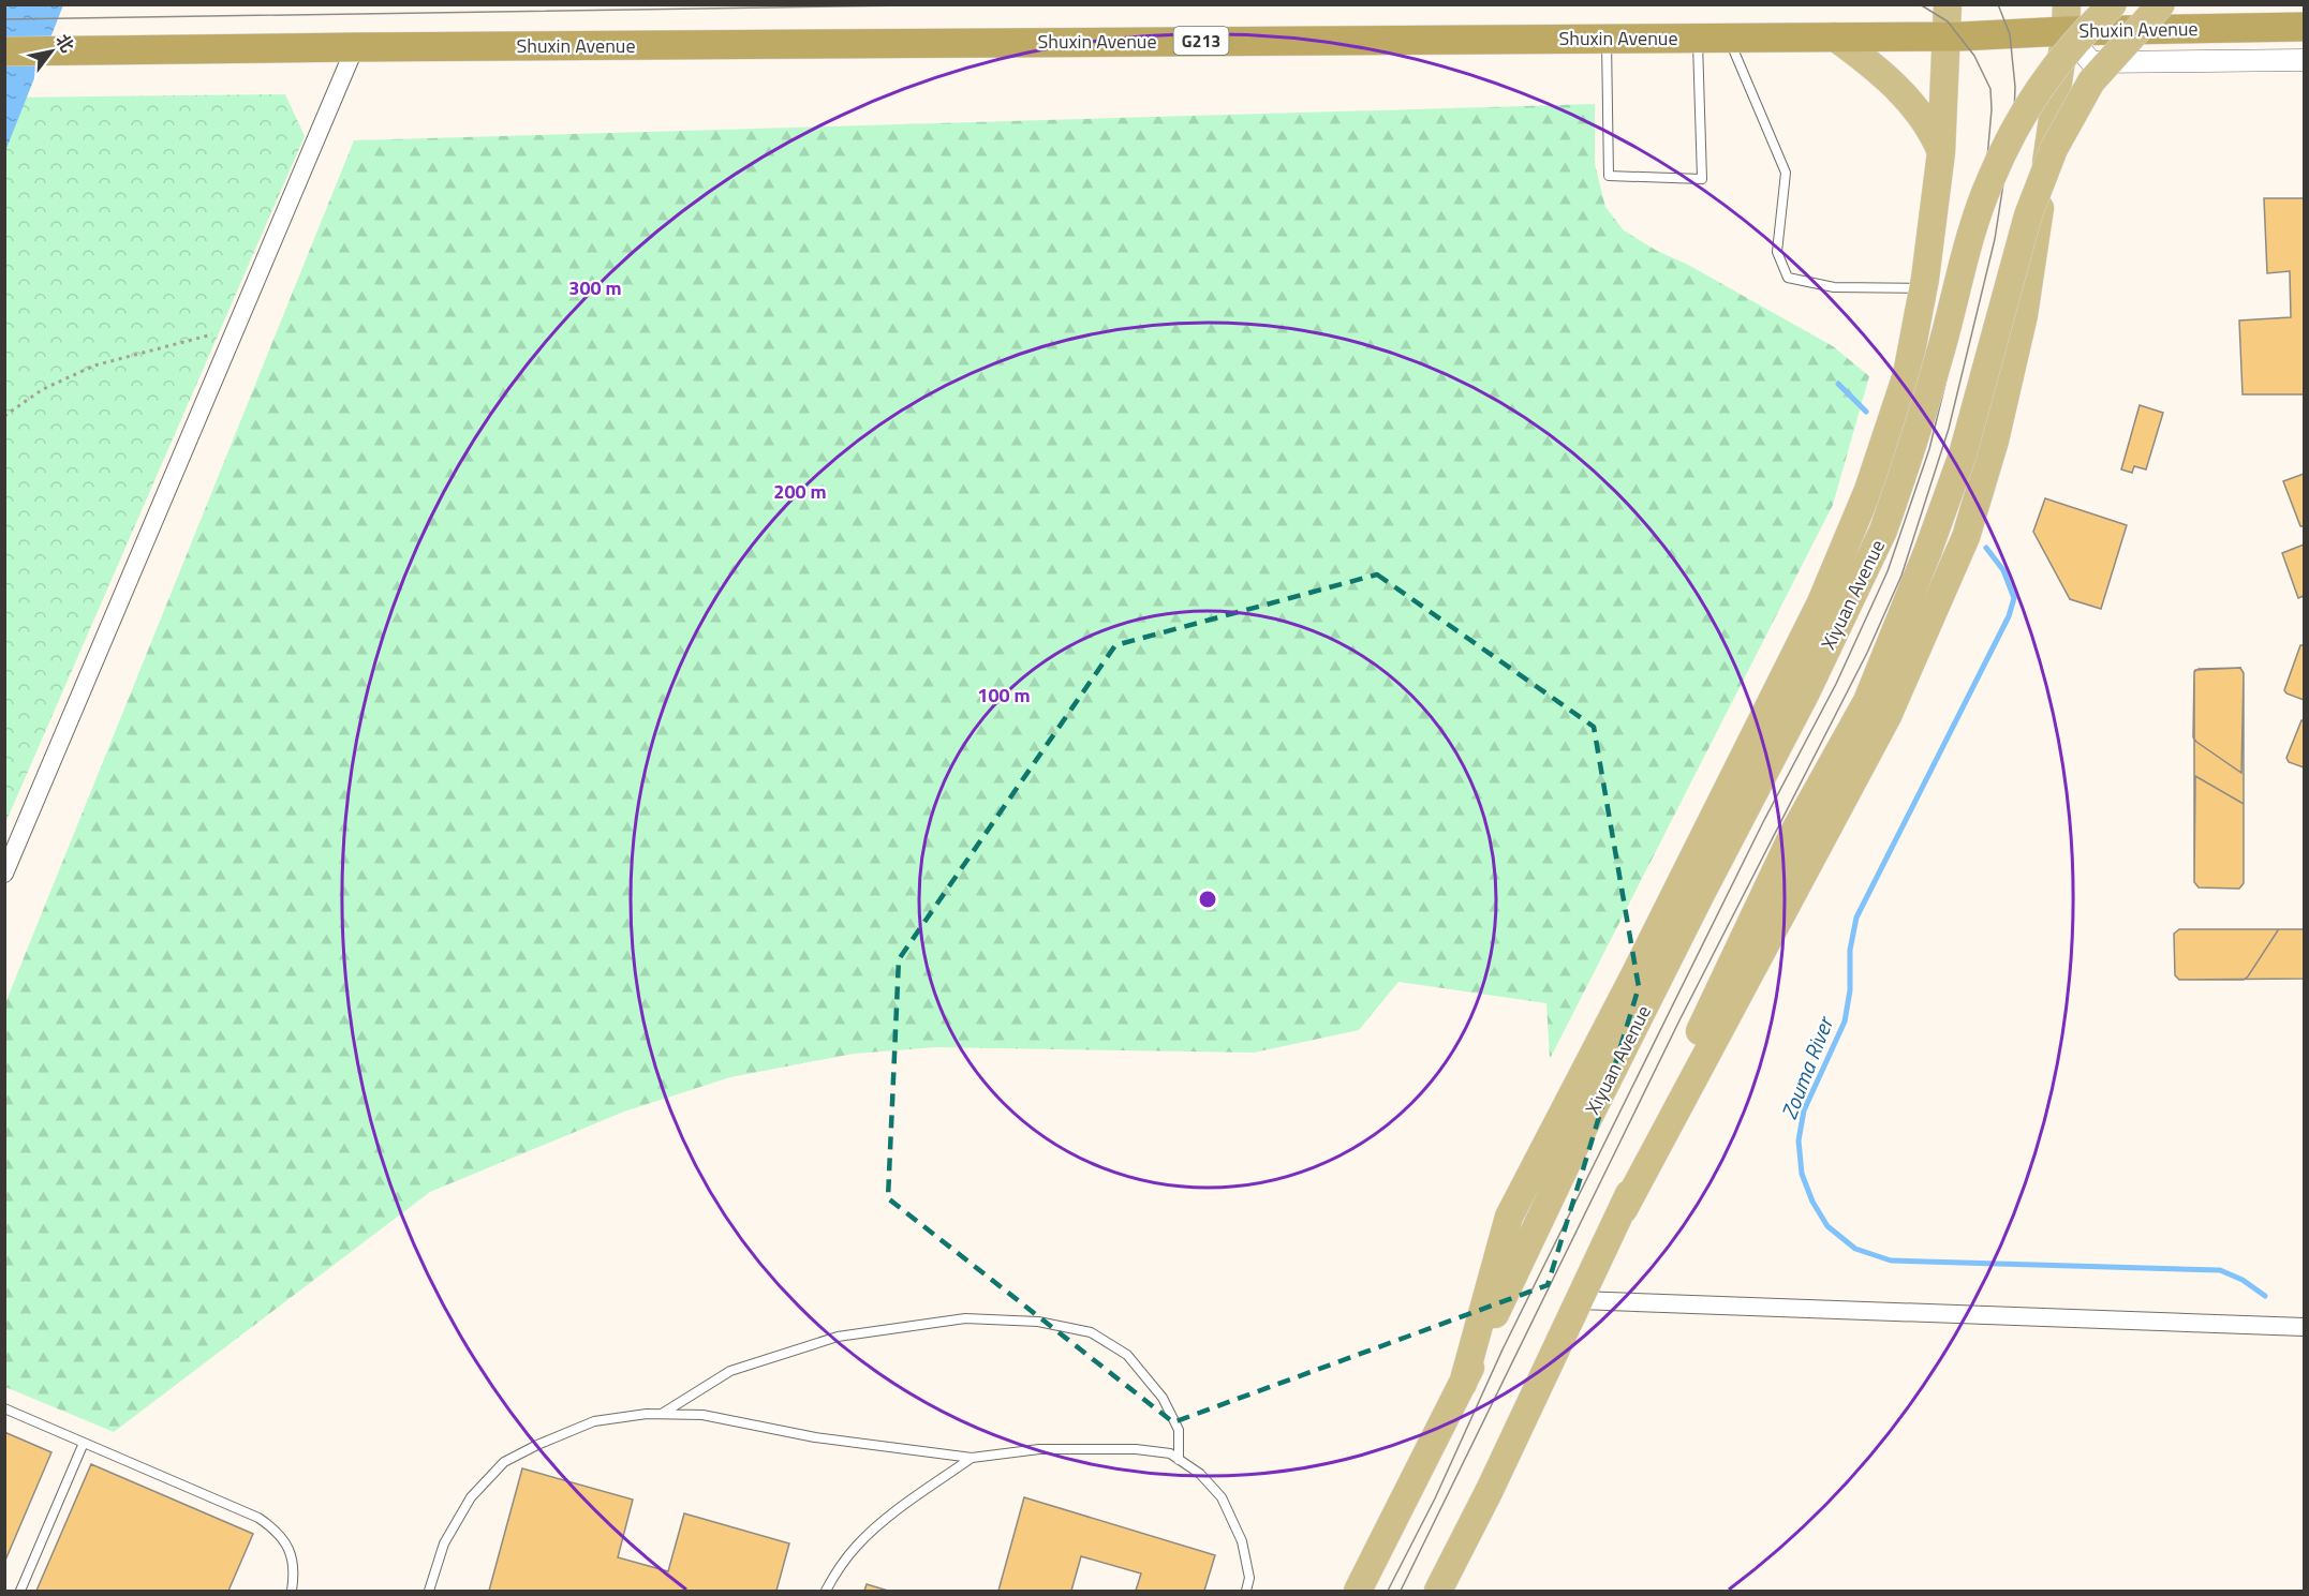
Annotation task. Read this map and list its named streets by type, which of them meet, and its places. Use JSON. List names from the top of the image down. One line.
{"streets":{"highway":["Shuxin Avenue","G213"],"main road":["Xiyuan Avenue"]},"water":["Zouma River"],"north":"top right","rings":["300 m","200 m","100 m"]}
